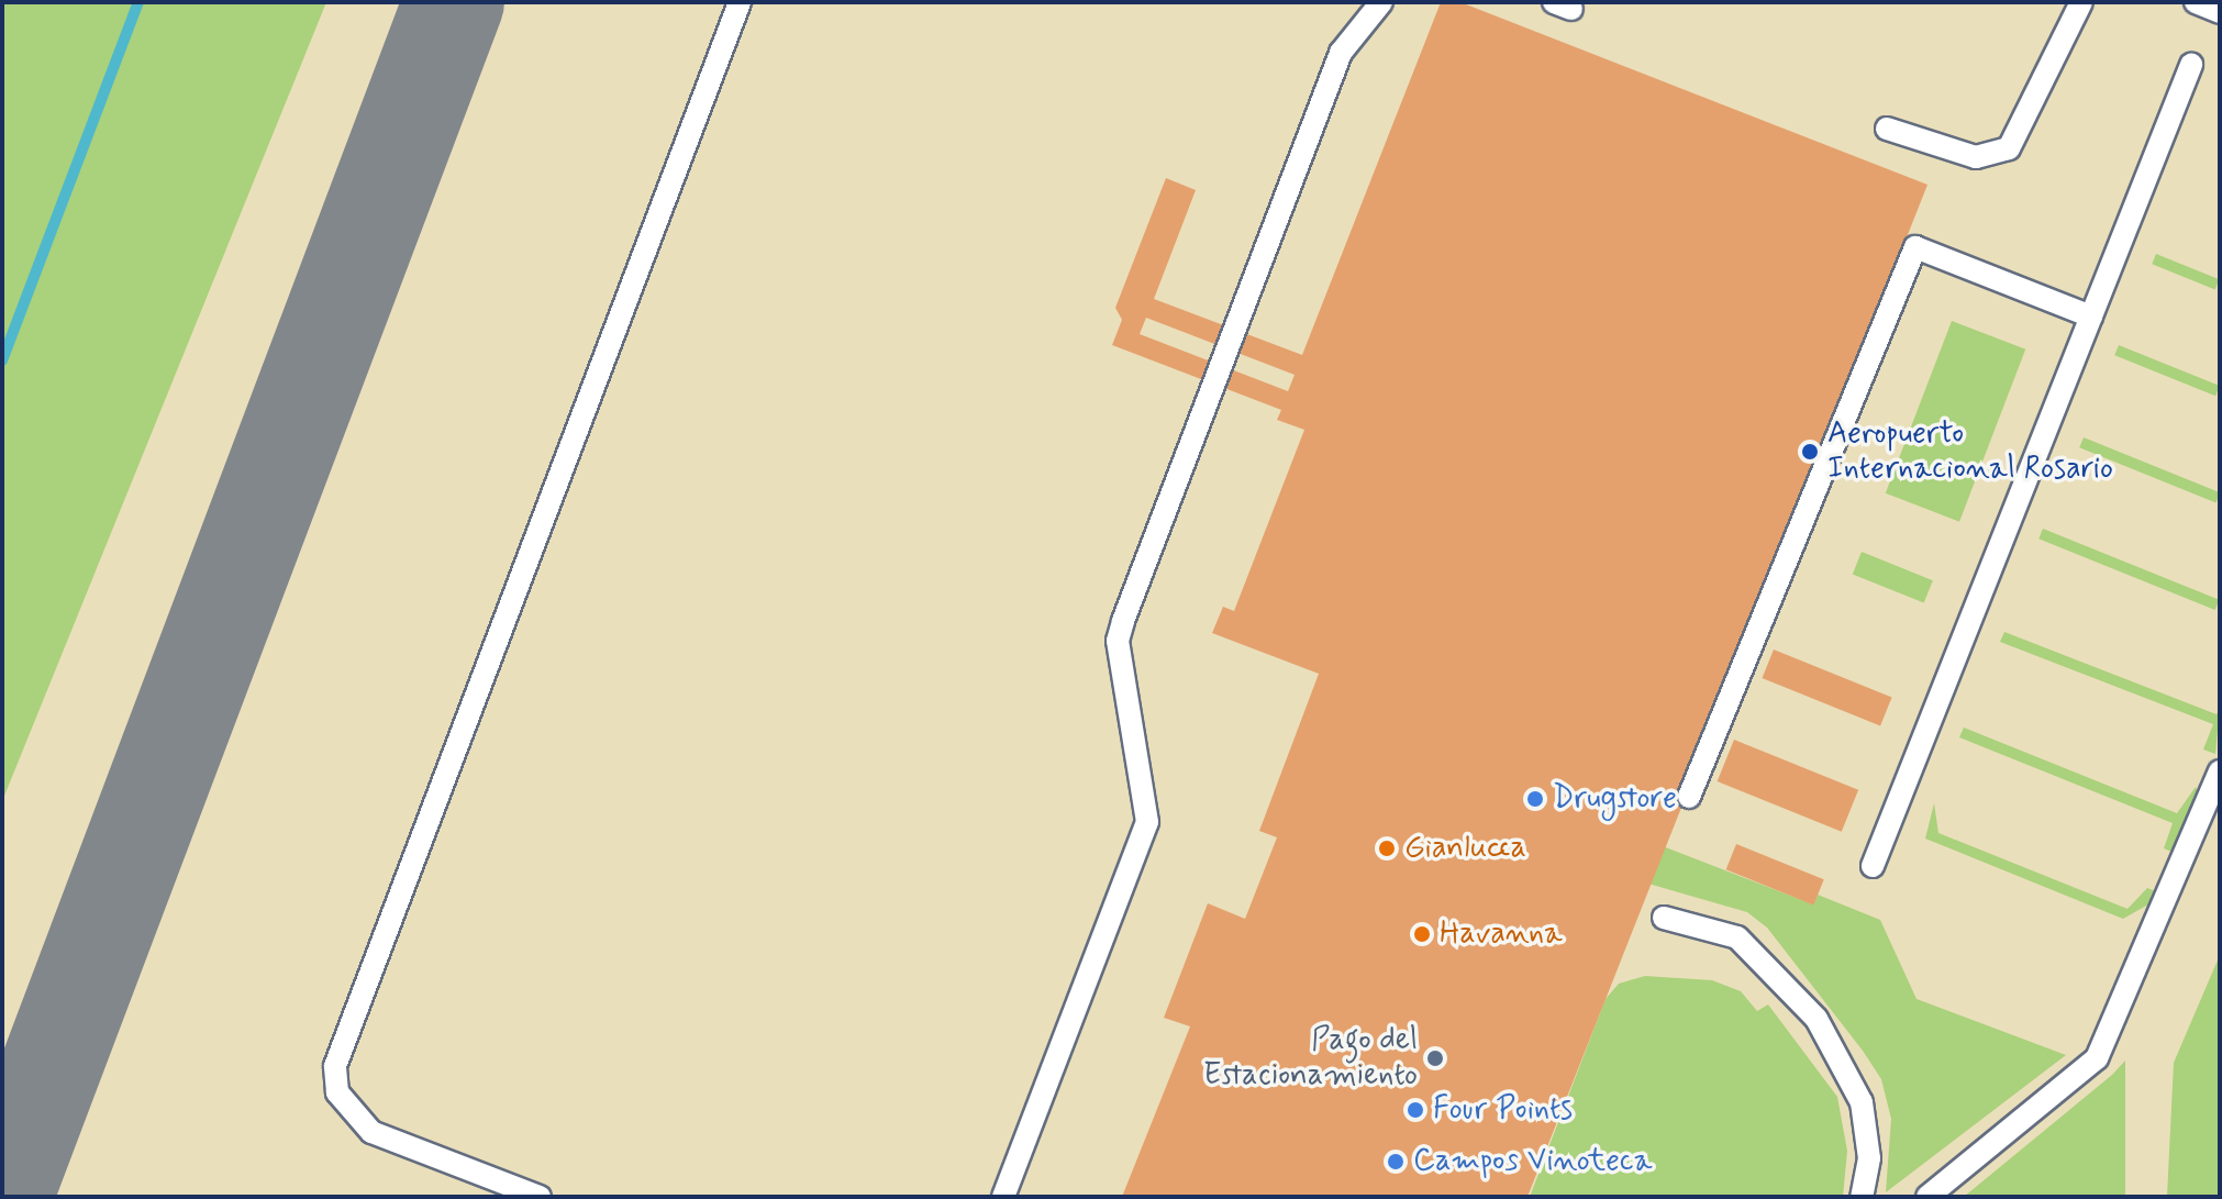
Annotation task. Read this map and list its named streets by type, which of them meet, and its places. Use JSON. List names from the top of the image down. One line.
{"places":["Aeropuerto Internacional Rosario","Drugstore","Gianlucca","Havanna","Pago del Estacionamiento","Four Points","Campos Vinoteca"]}
